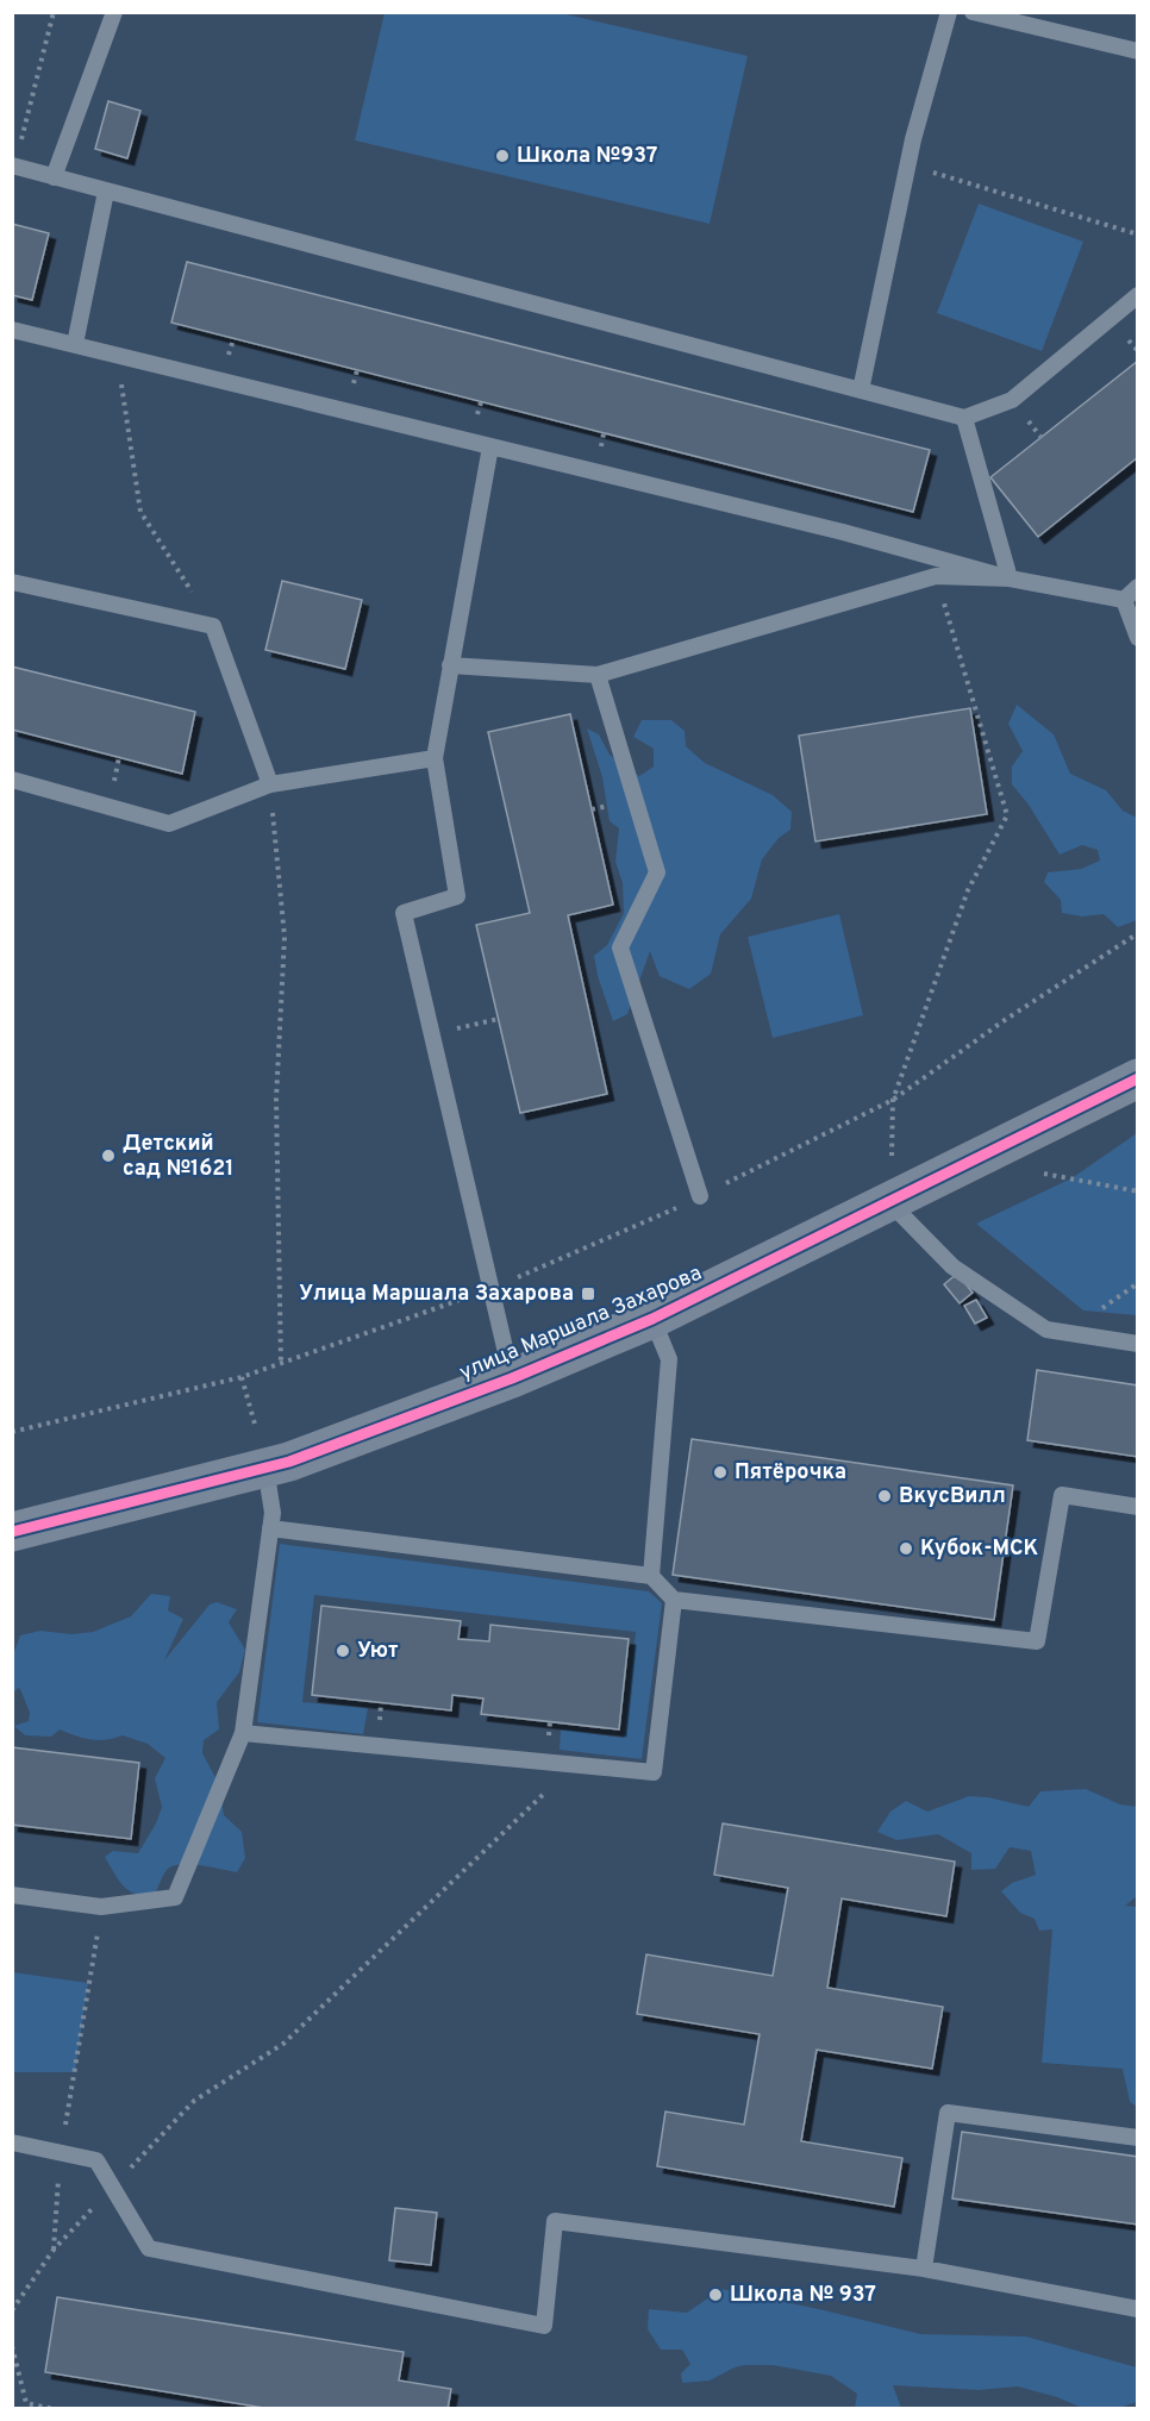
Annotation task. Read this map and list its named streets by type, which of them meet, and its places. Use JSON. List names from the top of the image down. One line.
{"streets":{"street":["улица Маршала Захарова"]},"places":{"other":["Школа №937","Детский сад №1621","Пятёрочка","ВкусВилл","Кубок-МСК","Уют","Школа № 937"],"transit":["Улица Маршала Захарова"]}}
